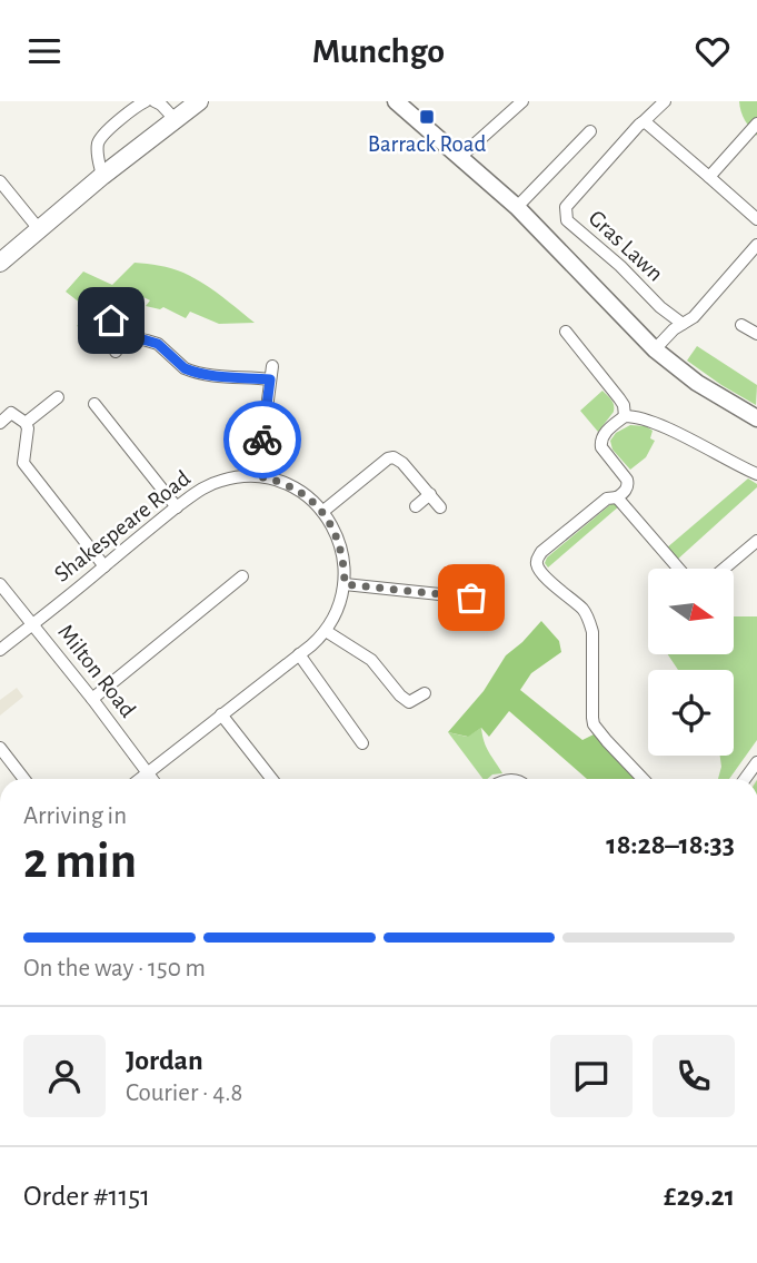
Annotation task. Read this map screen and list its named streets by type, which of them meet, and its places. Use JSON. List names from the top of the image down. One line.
{"streets":{"street":["Gras Lawn","Shakespeare Road","Milton Road"]},"crossings":[["Shakespeare Road","Milton Road"]],"places":{"transit":["Barrack Road"]},"north":"right","page":{"header":"Munchgo","heading":["2 min","Arriving in","18:28–18:33"],"panel":["Jordan","Courier · 4.8","Order #1151","£29.21"],"bar":"On the way · 150 m"}}
